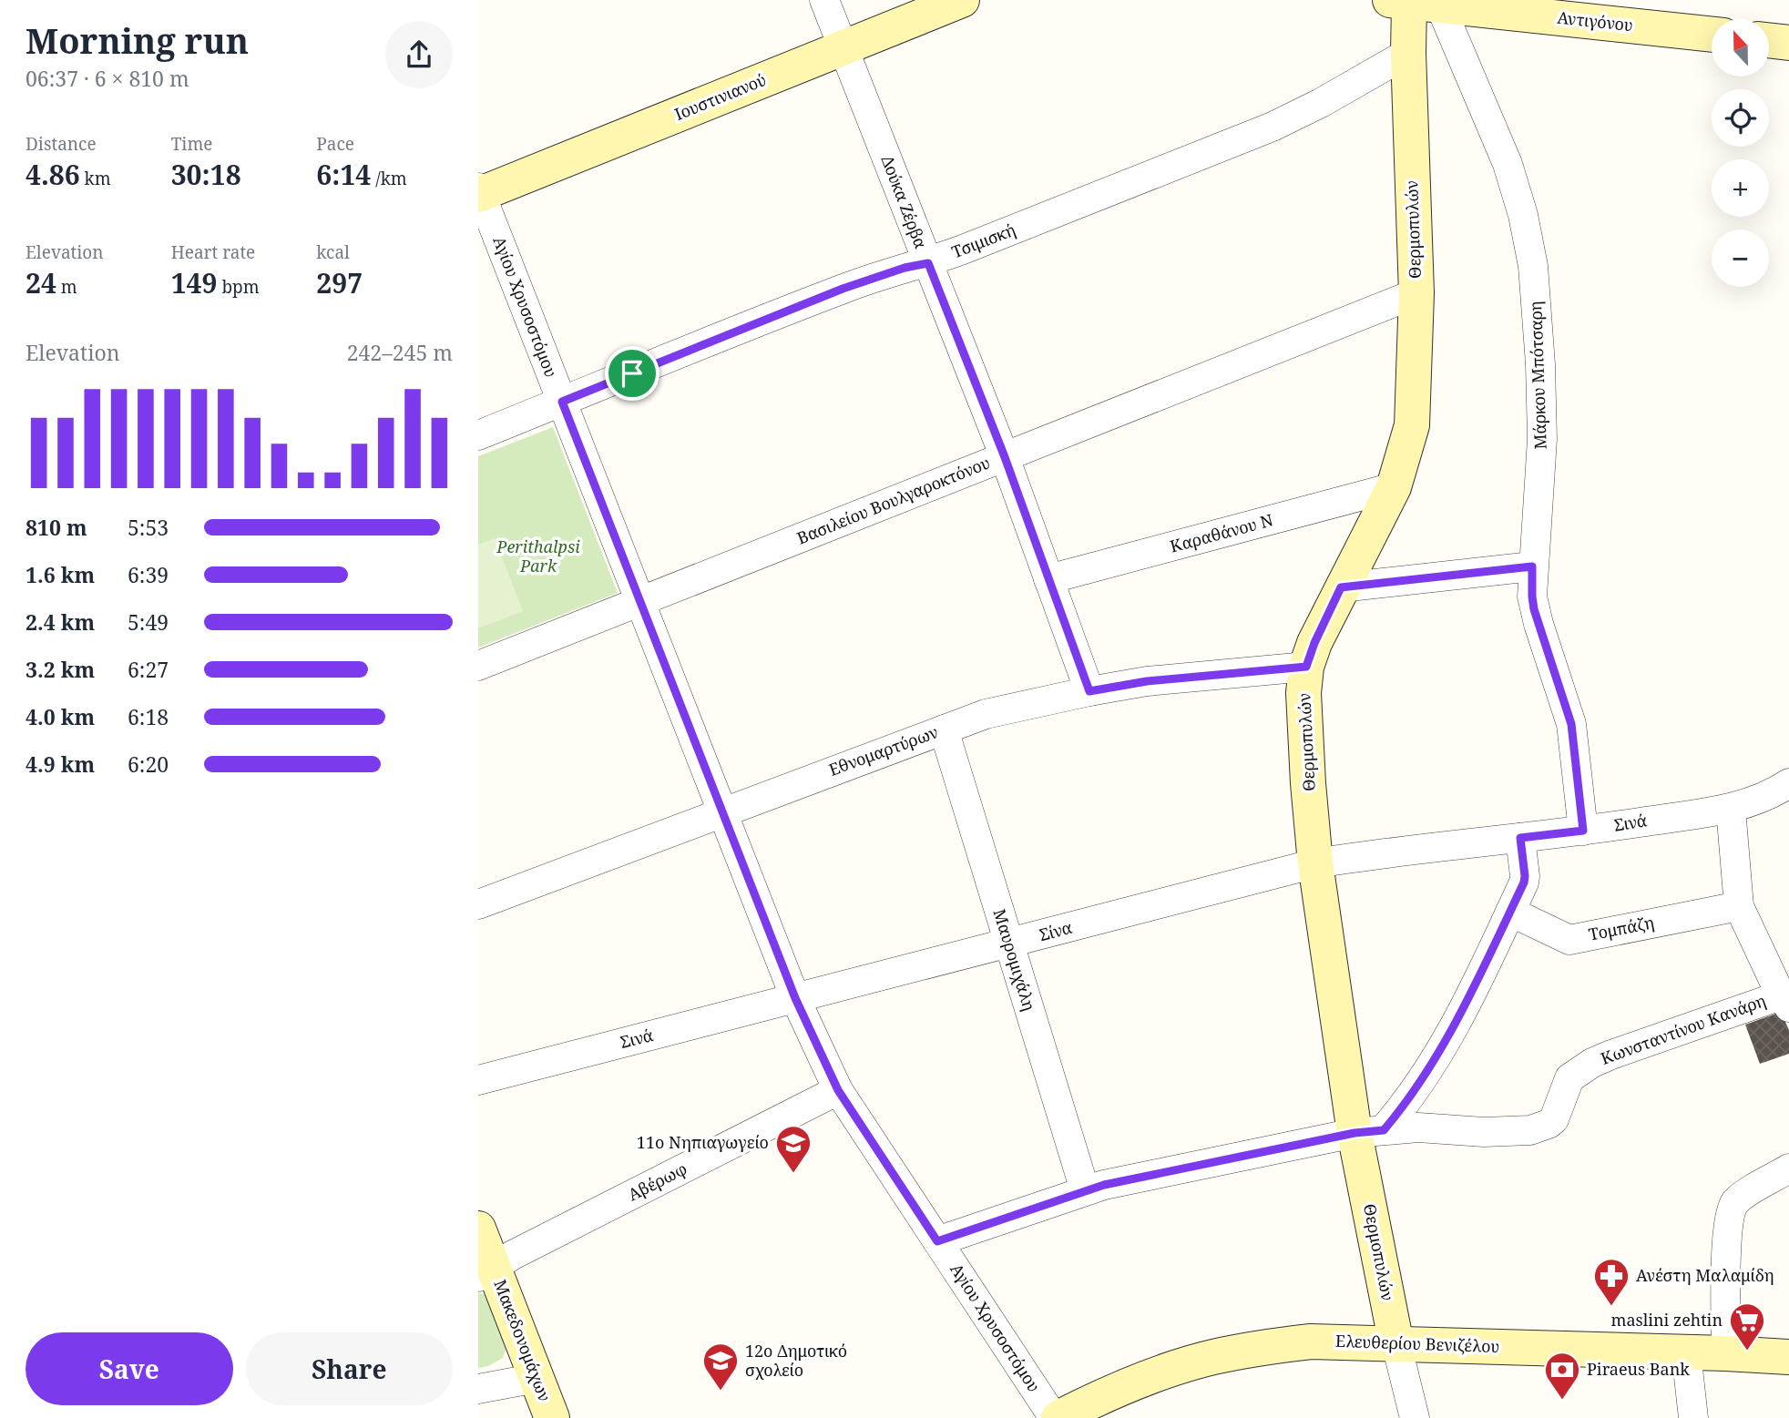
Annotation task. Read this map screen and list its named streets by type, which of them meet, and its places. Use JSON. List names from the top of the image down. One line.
{"streets":{"street":["Αντιγόνου","Ιουστινιανού","Δούκα Ζέρβα","Θερμοπυλών","Τσιμισκή","Αγίου Χρυσοστόμου","Μάρκου Μπότσαρη","Βασιλείου Βουλγαροκτόνου","Καραθάνου Ν","Εθνομαρτύρων","Σινά","Τομπάζη","Σίνα","Μαυρομιχάλη","Κωνσταντίνου Κανάρη","Αβέρωφ","Μακεδονομάχων","Ελευθερίου Βενιζέλου"]},"crossings":[["Αντιγόνου","Θερμοπυλών"],["Αντιγόνου","Μάρκου Μπότσαρη"],["Ιουστινιανού","Δούκα Ζέρβα"],["Ιουστινιανού","Αγίου Χρυσοστόμου"],["Δούκα Ζέρβα","Τσιμισκή"],["Δούκα Ζέρβα","Βασιλείου Βουλγαροκτόνου"],["Δούκα Ζέρβα","Καραθάνου Ν"],["Δούκα Ζέρβα","Εθνομαρτύρων"],["Θερμοπυλών","Τσιμισκή"],["Θερμοπυλών","Μάρκου Μπότσαρη"],["Θερμοπυλών","Βασιλείου Βουλγαροκτόνου"],["Θερμοπυλών","Καραθάνου Ν"],["Θερμοπυλών","Εθνομαρτύρων"],["Θερμοπυλών","Σινά"],["Θερμοπυλών","Σίνα"],["Θερμοπυλών","Κωνσταντίνου Κανάρη"],["Θερμοπυλών","Ελευθερίου Βενιζέλου"],["Τσιμισκή","Αγίου Χρυσοστόμου"],["Αγίου Χρυσοστόμου","Βασιλείου Βουλγαροκτόνου"],["Αγίου Χρυσοστόμου","Εθνομαρτύρων"],["Αγίου Χρυσοστόμου","Σινά"],["Αγίου Χρυσοστόμου","Σίνα"],["Αγίου Χρυσοστόμου","Κωνσταντίνου Κανάρη"],["Αγίου Χρυσοστόμου","Αβέρωφ"],["Αγίου Χρυσοστόμου","Ελευθερίου Βενιζέλου"],["Μάρκου Μπότσαρη","Σινά"],["Εθνομαρτύρων","Μαυρομιχάλη"],["Σινά","Σίνα"],["Σίνα","Μαυρομιχάλη"],["Μαυρομιχάλη","Κωνσταντίνου Κανάρη"],["Αβέρωφ","Μακεδονομάχων"]],"parks":["Perithalpsi Park"],"places":{"school or university":["11ο Νηπιαγωγείο","12ο Δημοτικό σχολείο"],"pharmacy":["Ανέστη Μαλαμίδη"],"supermarket":["maslini zehtin"],"bank":["Piraeus Bank"]},"north":"top","page":{"heading":["Morning run","06:37 · 6 × 810 m"],"map_buttons":["+","−"],"stats":[["Distance","4.86 km"],["Time","30:18"],["Pace","6:14 /km"],["Elevation","24 m"],["Heart rate","149 bpm"],["kcal","297"]],"chart":["Elevation","242–245 m"],"list":[{"name":"810 m","note":"5:53"},{"name":"1.6 km","note":"6:39"},{"name":"2.4 km","note":"5:49"},{"name":"3.2 km","note":"6:27"},{"name":"4.0 km","note":"6:18"},{"name":"4.9 km","note":"6:20"}],"buttons":["Save","Share"]}}
